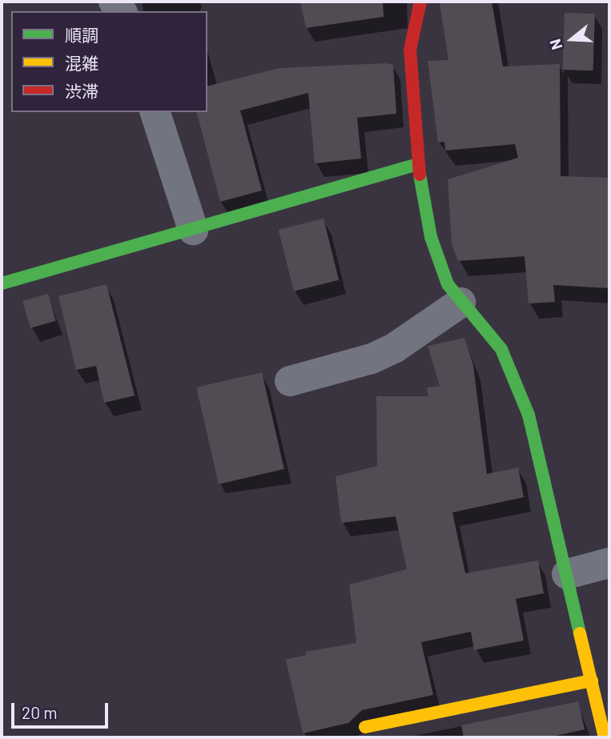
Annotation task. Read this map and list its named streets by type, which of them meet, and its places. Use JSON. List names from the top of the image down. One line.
{"legend":["順調","混雑","渋滞"],"scale_bar":"20 m","north":"left"}
